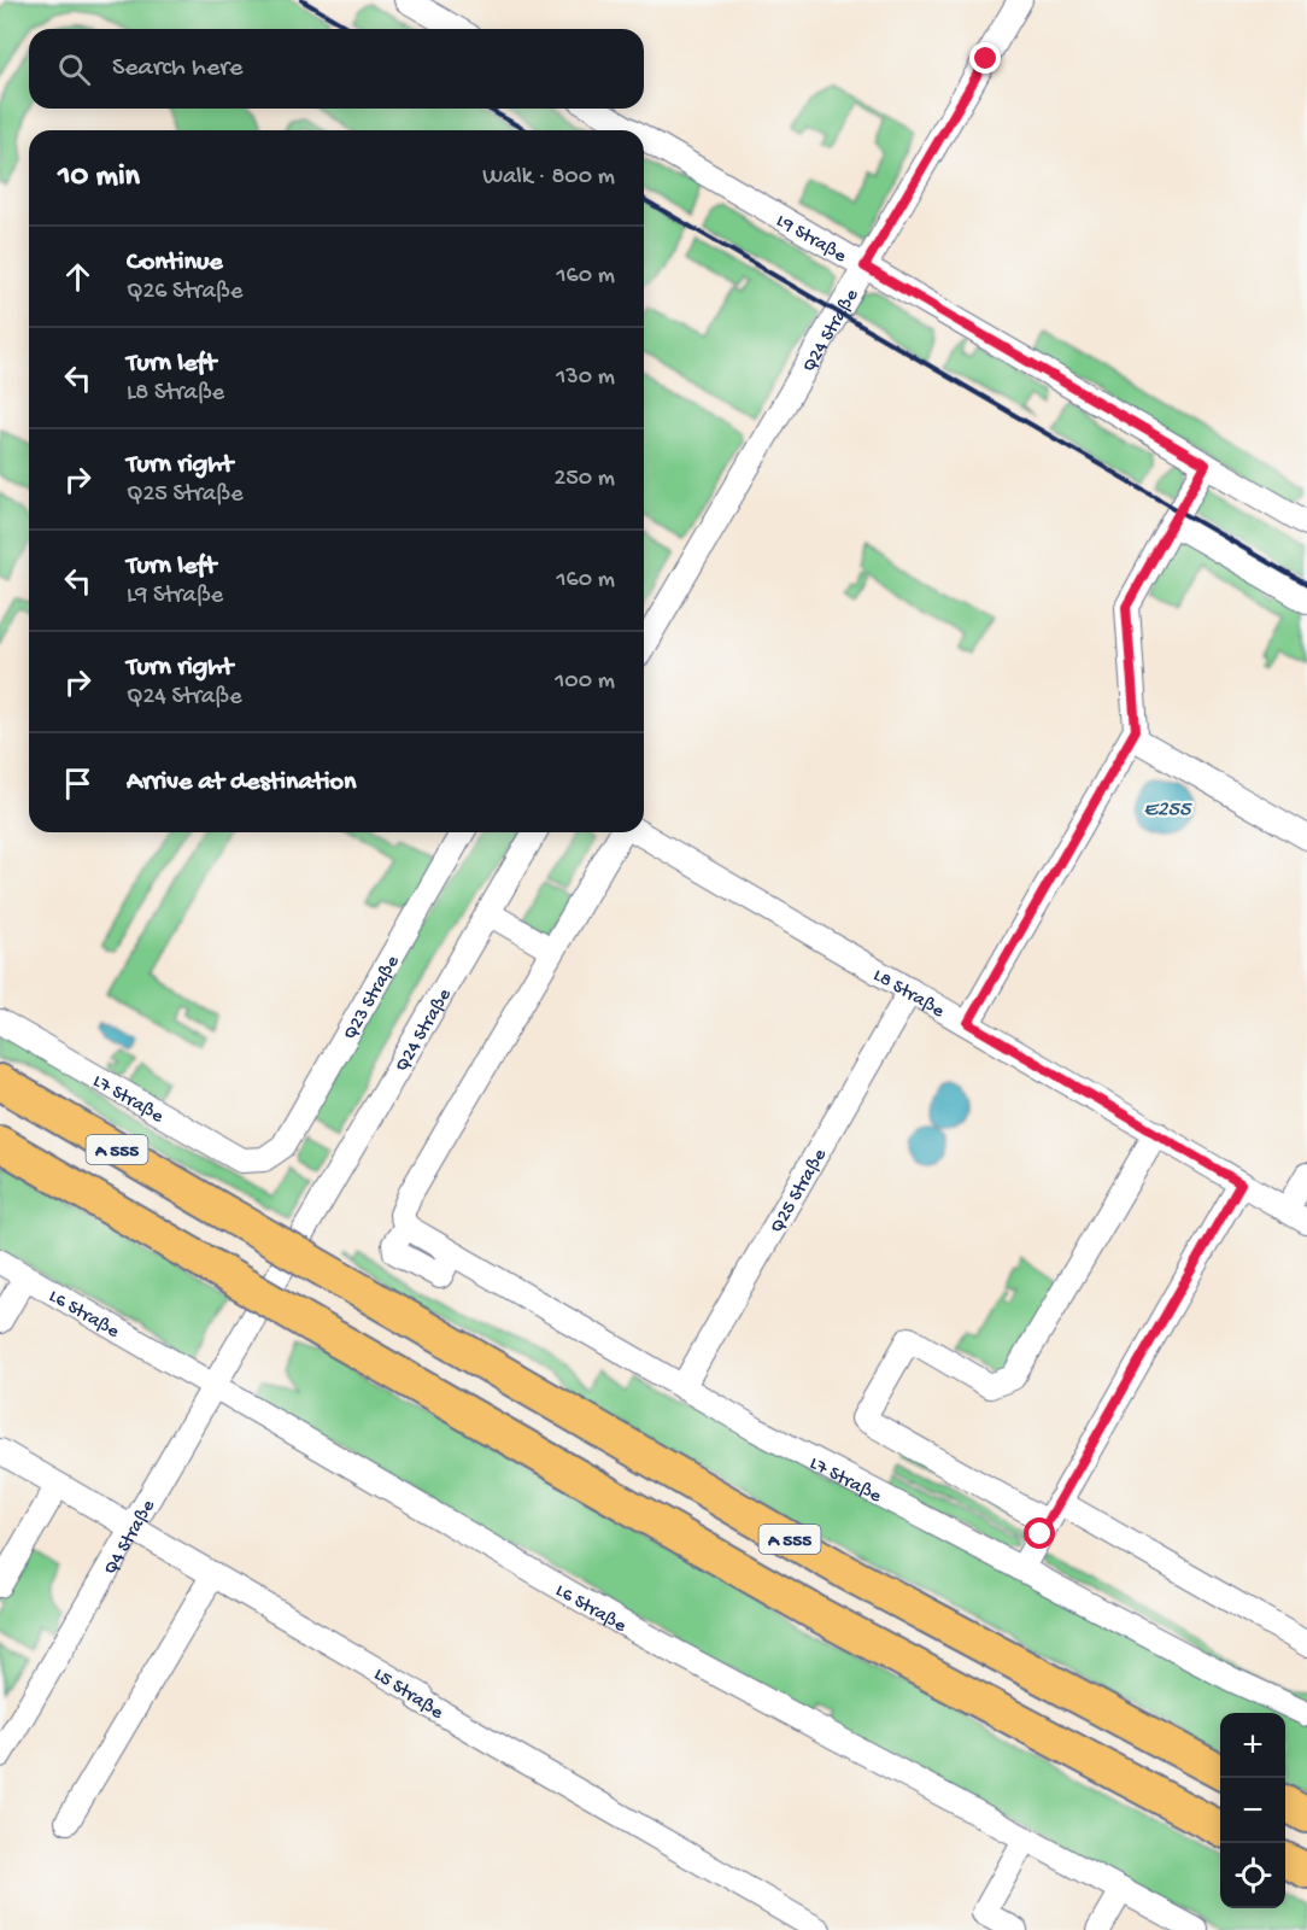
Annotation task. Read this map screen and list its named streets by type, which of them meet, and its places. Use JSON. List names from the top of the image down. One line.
{"streets":{"highway":["A 555"],"lane":["L9 Straße","Q24 Straße","L8 Straße","Q23 Straße","L7 Straße","Q25 Straße","L6 Straße","Q4 Straße","L5 Straße"]},"crossings":[["L9 Straße","Q24 Straße"],["Q24 Straße","Q4 Straße"],["L8 Straße","Q25 Straße"],["Q23 Straße","L7 Straße"],["L7 Straße","Q25 Straße"],["L6 Straße","Q4 Straße"],["Q4 Straße","L5 Straße"]],"water":["E255"],"page":{"search":"Search here","heading":["10 min","Walk · 800 m"],"list":[["Continue","Q26 Straße","160 m"],["Turn left","L8 Straße","130 m"],["Turn right","Q25 Straße","250 m"],["Turn left","L9 Straße","160 m"],["Turn right","Q24 Straße","100 m"],"Arrive at destination"],"map_buttons":["+","−"]}}
